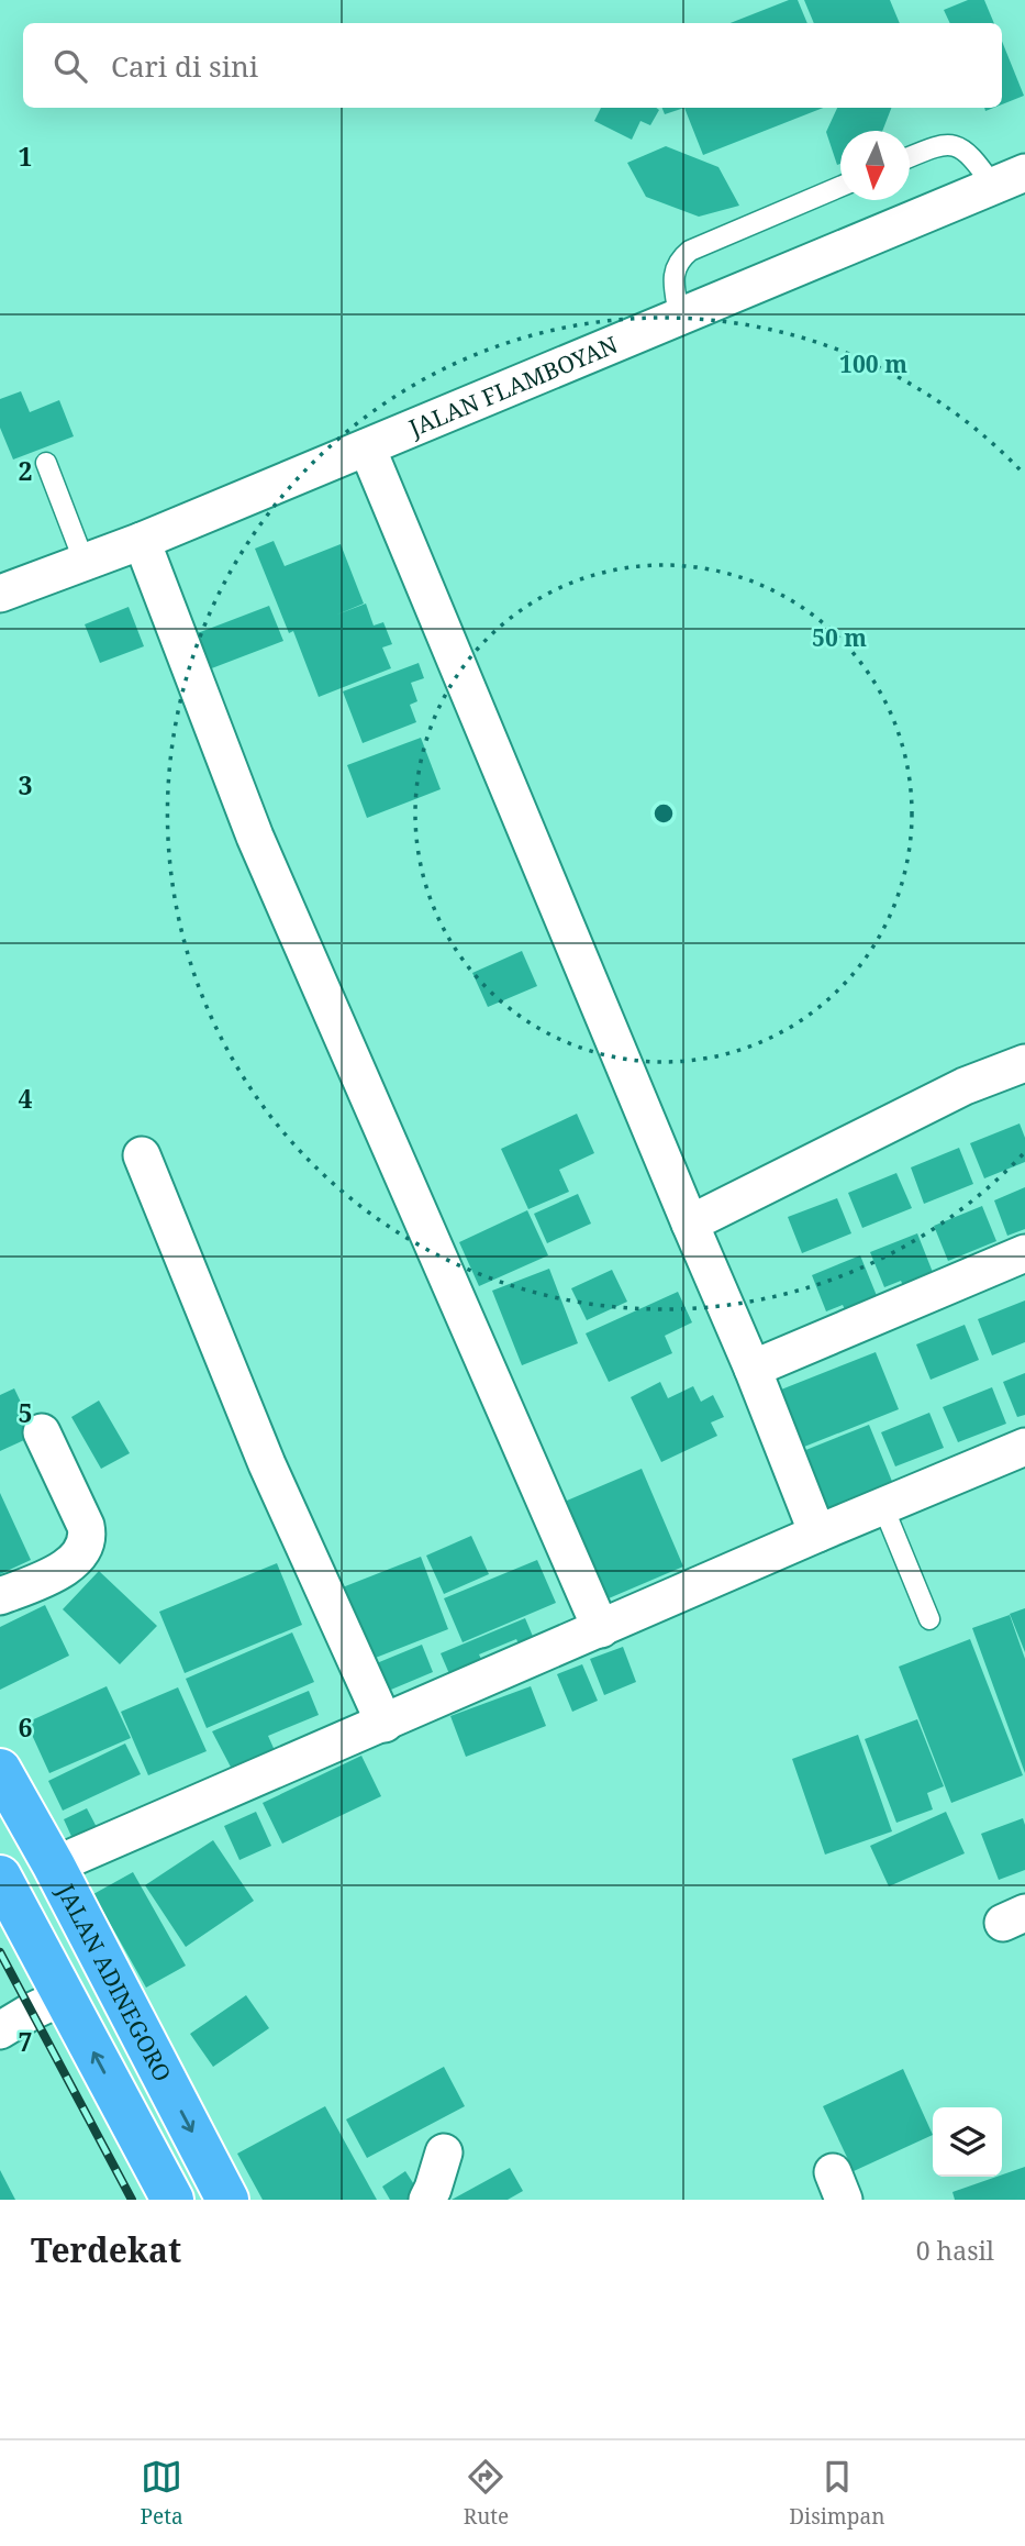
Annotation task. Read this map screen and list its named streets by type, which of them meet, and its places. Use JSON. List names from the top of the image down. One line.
{"streets":{"highway":["JALAN ADINEGORO"],"street":["JALAN FLAMBOYAN"]},"north":"bottom","page":{"search":"Cari di sini","heading":["Terdekat","0 hasil"],"nav":["Peta","Rute","Disimpan"]},"grid":{"rows":["1","2","3","4","5","6","7"]},"rings":["100 m","50 m"]}
